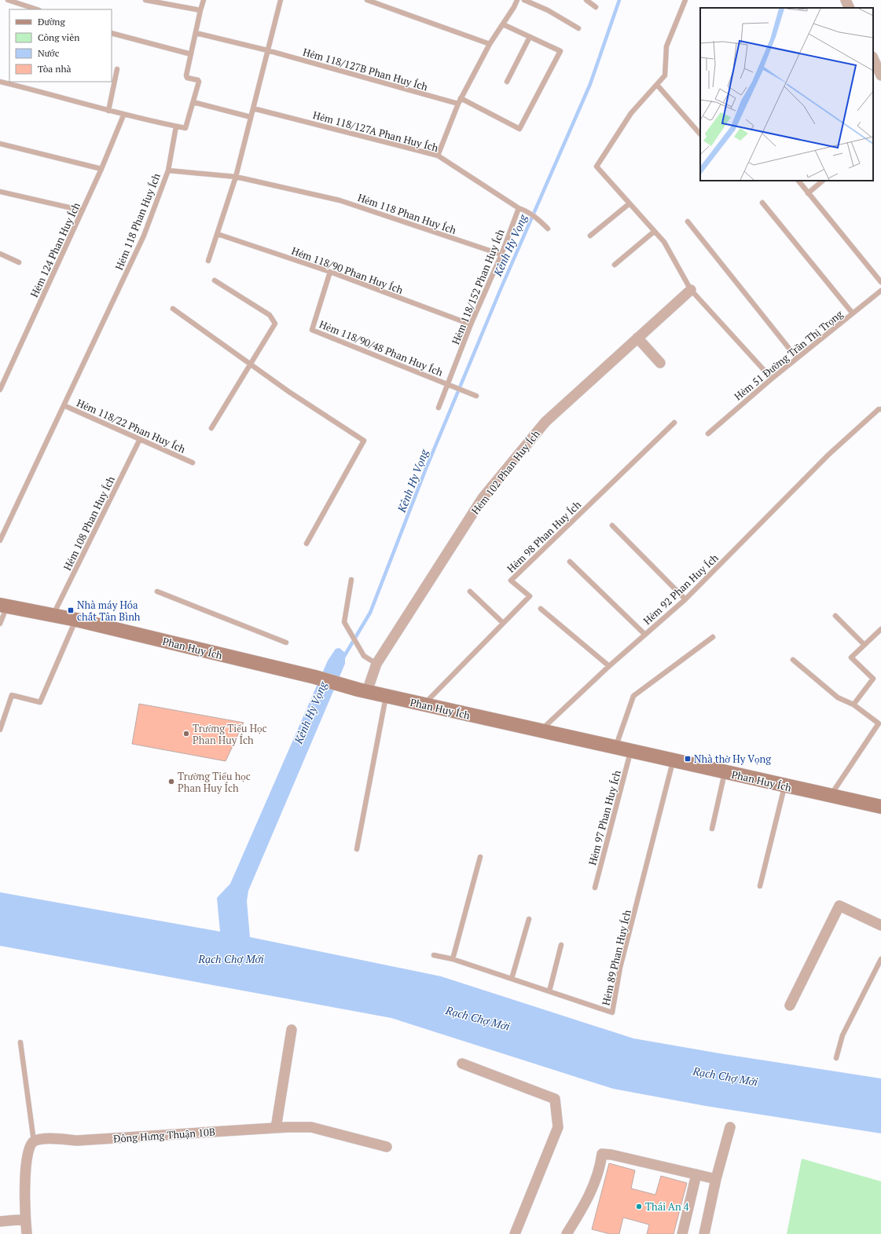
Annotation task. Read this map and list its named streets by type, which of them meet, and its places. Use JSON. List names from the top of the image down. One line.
{"streets":{"main road":["Phan Huy Ích"],"street":["Hẻm 102 Phan Huy Ích","Đông Hưng Thuận 10B"],"lane":["Hẻm 118/127B Phan Huy Ích","Hẻm 118/127A Phan Huy Ích","Hẻm 118 Phan Huy Ích","Hẻm 124 Phan Huy Ích","Hẻm 118/90 Phan Huy Ích","Hẻm 118/152 Phan Huy Ích","Hẻm 118/90/48 Phan Huy Ích","Hẻm 51 Đường Trần Thị Trọng","Hẻm 118/22 Phan Huy Ích","Hẻm 108 Phan Huy Ích","Hẻm 98 Phan Huy Ích","Hẻm 92 Phan Huy Ích","Hẻm 97 Phan Huy Ích","Hẻm 89 Phan Huy Ích"]},"crossings":[["Hẻm 118/127A Phan Huy Ích","Hẻm 118/152 Phan Huy Ích"],["Hẻm 118 Phan Huy Ích","Hẻm 118/152 Phan Huy Ích"],["Hẻm 118 Phan Huy Ích","Hẻm 118/22 Phan Huy Ích"],["Hẻm 118/90 Phan Huy Ích","Hẻm 118/152 Phan Huy Ích"],["Hẻm 118/90 Phan Huy Ích","Hẻm 118/90/48 Phan Huy Ích"],["Hẻm 118/152 Phan Huy Ích","Hẻm 118/90/48 Phan Huy Ích"],["Hẻm 118/22 Phan Huy Ích","Hẻm 108 Phan Huy Ích"],["Hẻm 102 Phan Huy Ích","Phan Huy Ích"],["Hẻm 108 Phan Huy Ích","Phan Huy Ích"],["Hẻm 98 Phan Huy Ích","Phan Huy Ích"],["Hẻm 92 Phan Huy Ích","Phan Huy Ích"],["Phan Huy Ích","Hẻm 97 Phan Huy Ích"],["Phan Huy Ích","Hẻm 89 Phan Huy Ích"]],"water":["Kênh Hy Vọng","Rạch Chợ Mới"],"places":{"transit":["Nhà máy Hóa chất Tân Bình","Nhà thờ Hy Vọng"],"other":["Trường Tiểu Học Phan Huy Ích","Trường Tiểu học Phan Huy Ích","Thái An 4"]},"legend":["Đường","Công viên","Nước","Tòa nhà"]}
